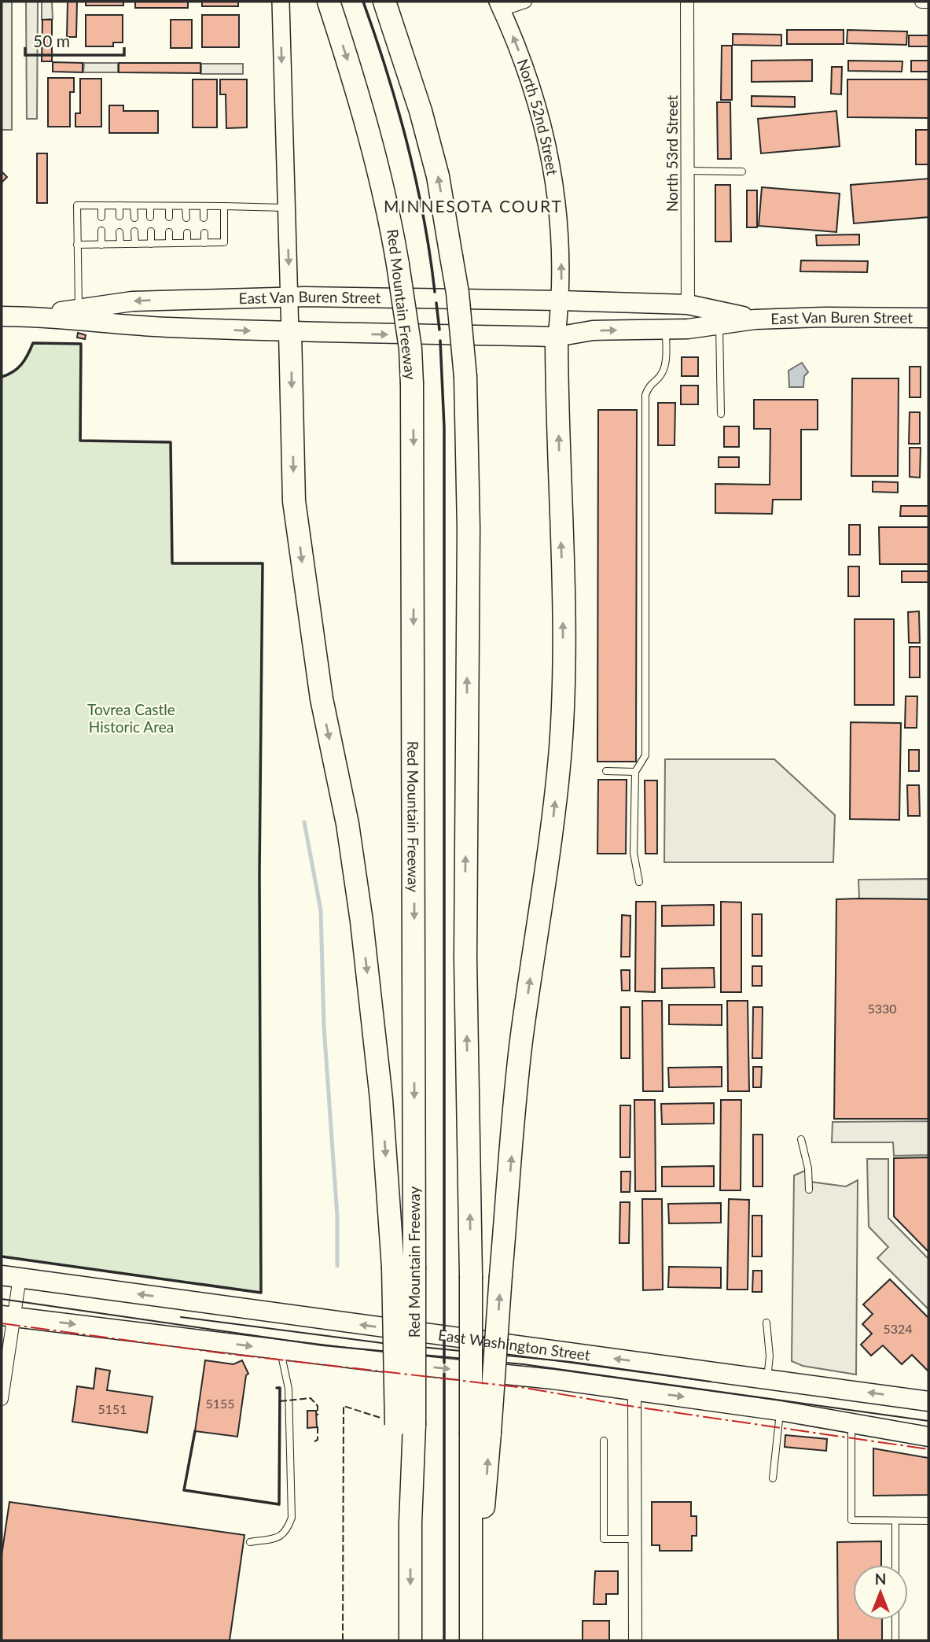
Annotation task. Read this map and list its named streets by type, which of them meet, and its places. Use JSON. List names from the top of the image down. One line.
{"streets":{"highway":["Red Mountain Freeway"],"main road":["North 52nd Street","East Van Buren Street","East Washington Street"],"street":["North 53rd Street"]},"crossings":[["North 52nd Street","East Van Buren Street"],["North 53rd Street","East Van Buren Street"]],"one_way":["North 52nd Street"],"districts":["MINNESOTA COURT"],"parks":["Tovrea Castle Historic Area"],"house_numbers":["5330","5324","5155","5151"],"scale_bar":"50 m","north":"top"}
